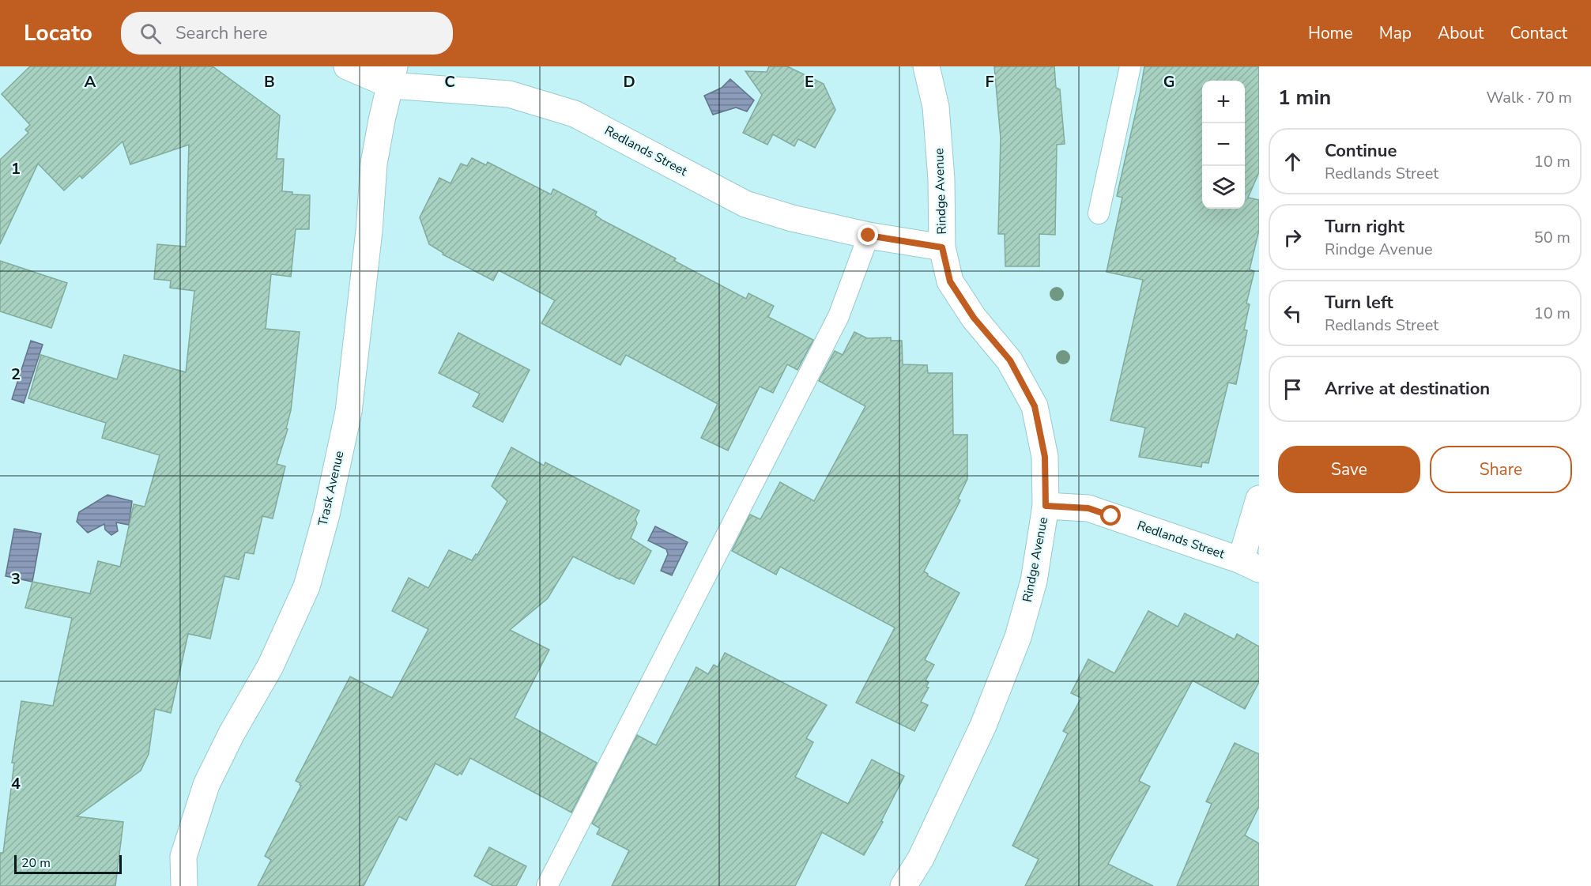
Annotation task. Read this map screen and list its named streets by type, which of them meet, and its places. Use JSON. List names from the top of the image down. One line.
{"streets":{"street":["Redlands Street","Rindge Avenue","Trask Avenue"]},"crossings":[["Redlands Street","Rindge Avenue"],["Redlands Street","Trask Avenue"]],"scale_bar":"20 m","page":{"header":"Locato","search":"Search here","nav":["Home","Map","About","Contact"],"heading":["1 min","Walk · 70 m"],"map_buttons":["+","−"],"list":[["Continue","Redlands Street","10 m"],["Turn right","Rindge Avenue","50 m"],["Turn left","Redlands Street","10 m"],"Arrive at destination"],"buttons":["Save","Share"],"scale":"20 m"},"grid":{"columns":["A","B","C","D","E","F","G"],"rows":["1","2","3","4"]}}
